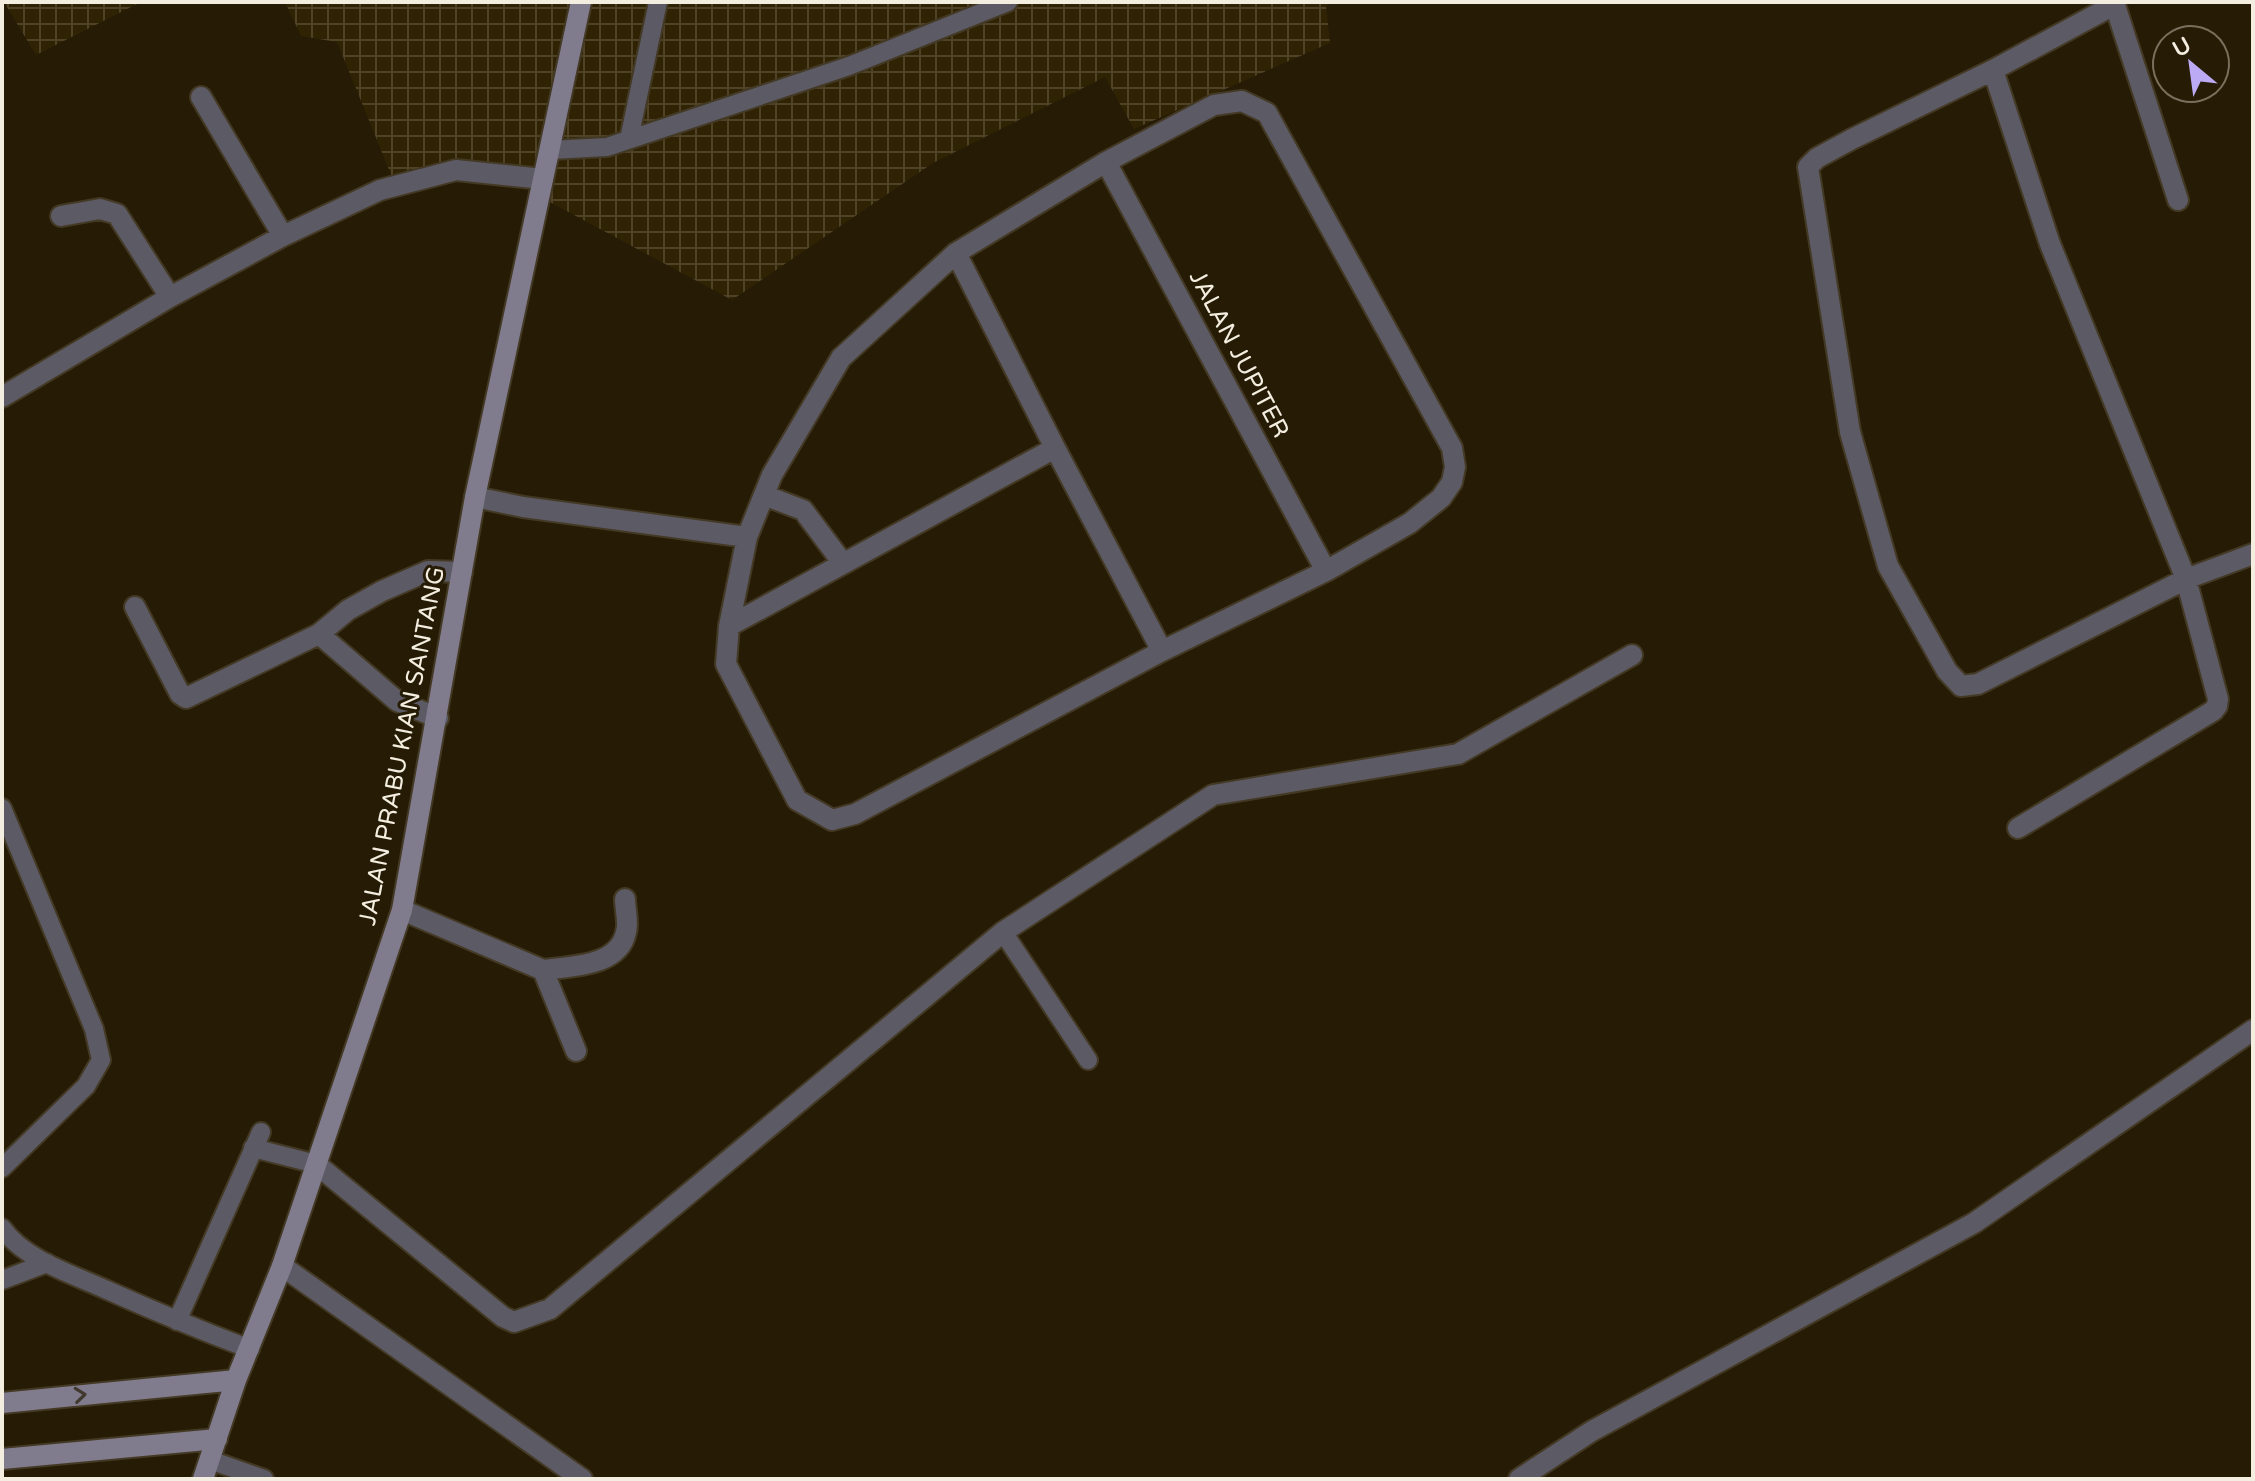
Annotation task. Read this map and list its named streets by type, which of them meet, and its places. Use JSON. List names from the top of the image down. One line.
{"streets":{"main road":["JALAN PRABU KIAN SANTANG"],"street":["JALAN JUPITER"]},"north":"top left"}
